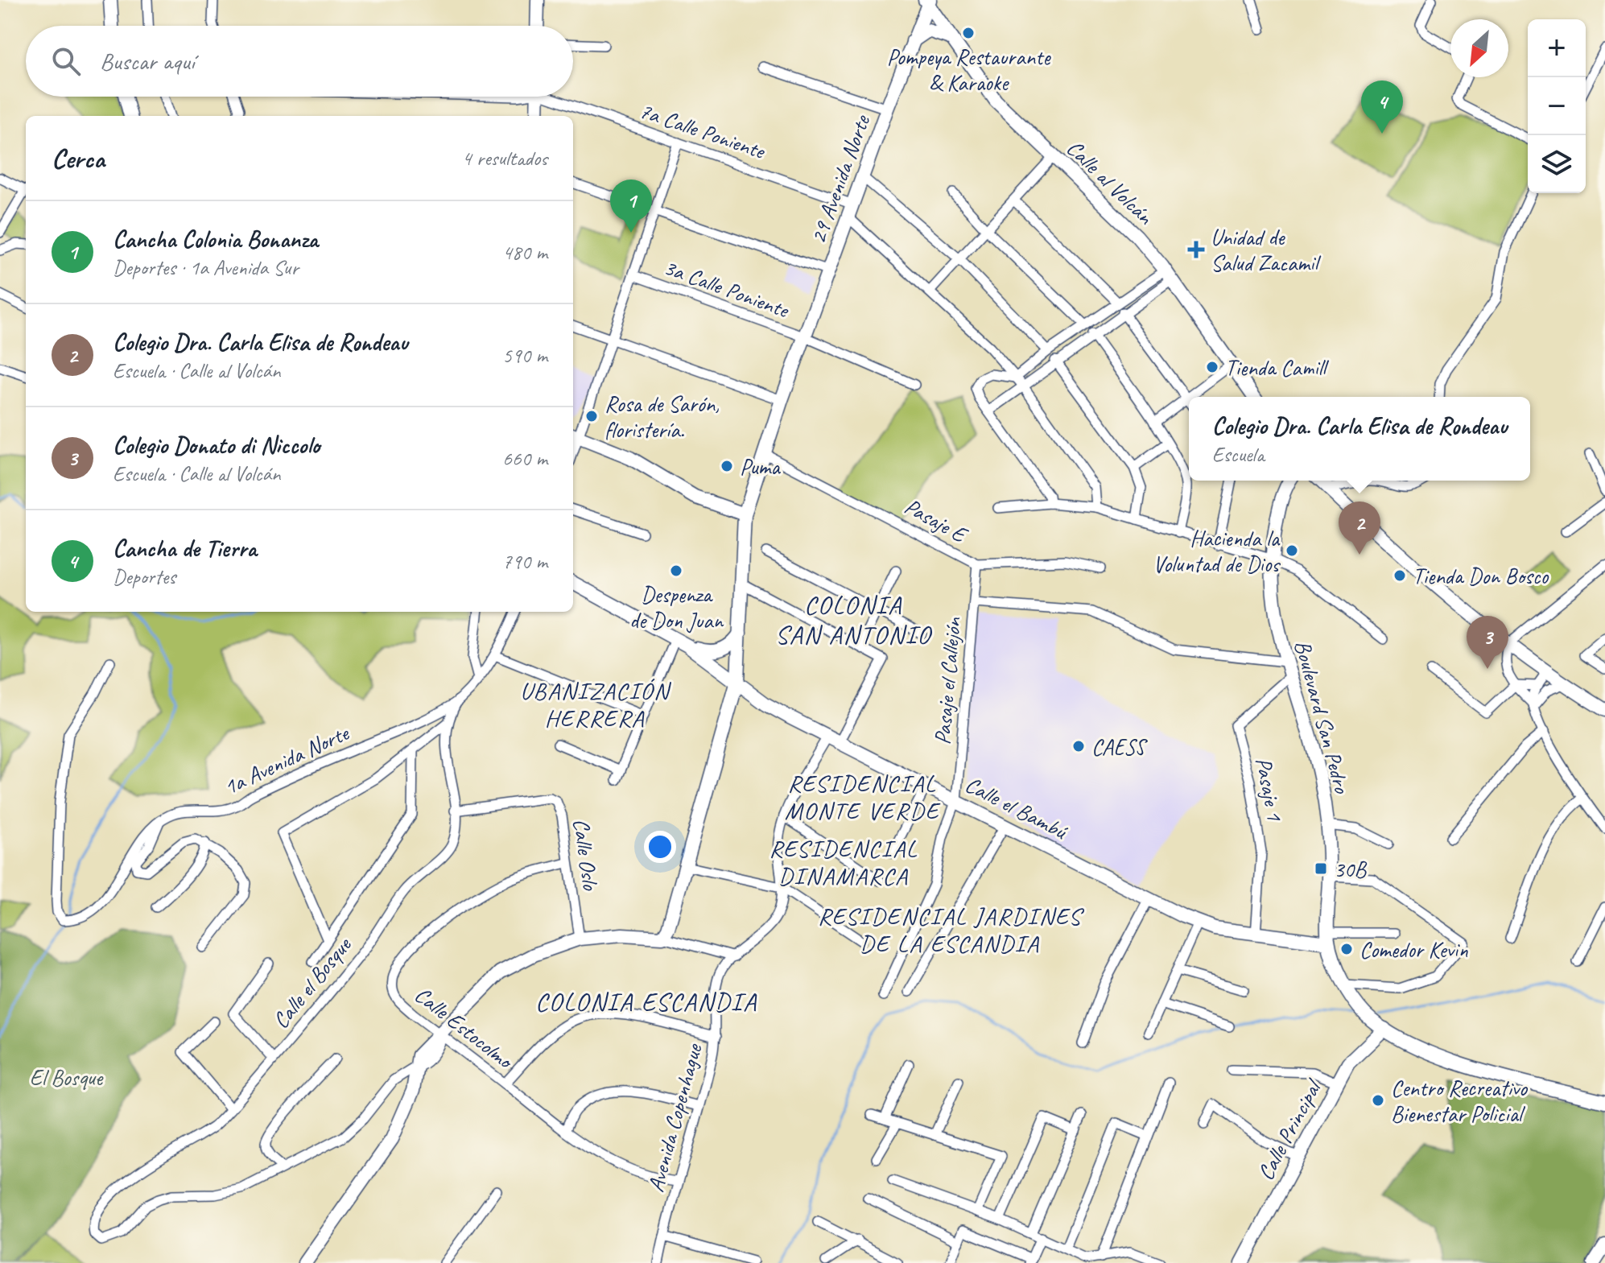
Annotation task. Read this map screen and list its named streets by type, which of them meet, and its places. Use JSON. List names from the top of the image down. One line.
{"streets":{"street":["7a Calle Poniente","29 Avenida Norte","Calle al Volcán","3a Calle Poniente","Pasaje E","Pasaje el Callejón","Boulevard San Pedro","1a Avenida Norte","Pasaje 1","Calle el Bambú","Calle Oslo","Calle el Bosque","Calle Estocolmo","Avenida Copenhague","Calle Principal"]},"crossings":[["7a Calle Poniente","29 Avenida Norte"],["29 Avenida Norte","Calle al Volcán"],["29 Avenida Norte","3a Calle Poniente"],["29 Avenida Norte","Pasaje E"],["29 Avenida Norte","Calle el Bambú"],["Pasaje E","Pasaje el Callejón"],["Pasaje el Callejón","Calle el Bambú"],["Boulevard San Pedro","Pasaje 1"],["Boulevard San Pedro","Calle el Bambú"],["Boulevard San Pedro","Calle Principal"],["1a Avenida Norte","Calle el Bosque"],["Pasaje 1","Calle el Bambú"],["Calle el Bambú","Avenida Copenhague"],["Calle Oslo","Calle el Bosque"],["Calle Oslo","Calle Estocolmo"],["Calle Estocolmo","Avenida Copenhague"]],"districts":["COLONIA SAN ANTONIO","UBANIZACIÓN HERRERA","RESIDENCIAL MONTE VERDE","RESIDENCIAL DINAMARCA","RESIDENCIAL JARDINES DE LA ESCANDIA","COLONIA ESCANDIA"],"parks":["El Bosque"],"places":{"other":["Pompeya Restaurante & Karaoke","Tienda Camill","Rosa de Sarón, floristería.","Puma","Hacienda la Voluntad de Dios","Despenza de Don Juan","Tienda Don Bosco","CAESS","Comedor Kevin","Centro Recreativo Bienestar Policial"],"health":["Unidad de Salud Zacamil"],"transit":["30B"]},"north":"bottom left","page":{"map_buttons":["+","−"],"search":"Buscar aquí","pins":["4","1","2","3"],"heading":["Cerca","4 resultados"],"list":[{"mark":"1","name":"Cancha Colonia Bonanza","note":"Deportes · 1a Avenida Sur","value":"480 m"},{"mark":"2","name":"Colegio Dra. Carla Elisa de Rondeau","note":"Escuela · Calle al Volcán","value":"590 m"},{"mark":"3","name":"Colegio Donato di Niccolo","note":"Escuela · Calle al Volcán","value":"660 m"},{"mark":"4","name":"Cancha de Tierra","note":"Deportes","value":"790 m"}],"popup":["Colegio Dra. Carla Elisa de Rondeau","Escuela"]}}
